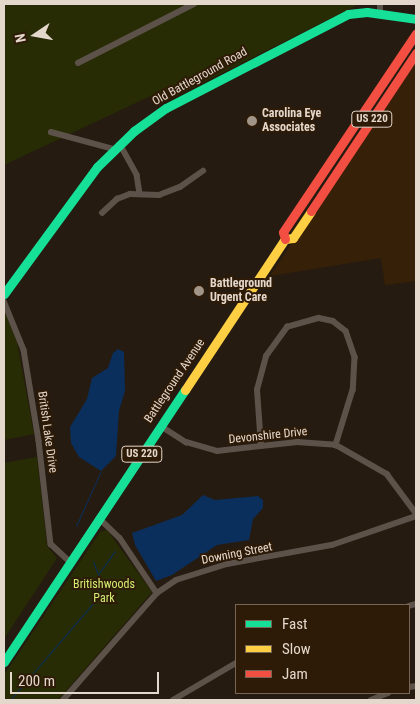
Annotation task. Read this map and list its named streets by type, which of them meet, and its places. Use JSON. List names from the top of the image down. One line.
{"streets":{"main road":["Old Battleground Road","US 220","Battleground Avenue"],"street":["British Lake Drive","Devonshire Drive","Downing Street"]},"crossings":[["Battleground Avenue","British Lake Drive"],["Battleground Avenue","Devonshire Drive"],["Devonshire Drive","Downing Street"]],"parks":["Britishwoods Park"],"places":["Carolina Eye Associates","Battleground Urgent Care"],"legend":["Fast","Slow","Jam"],"scale_bar":"200 m","north":"left"}
